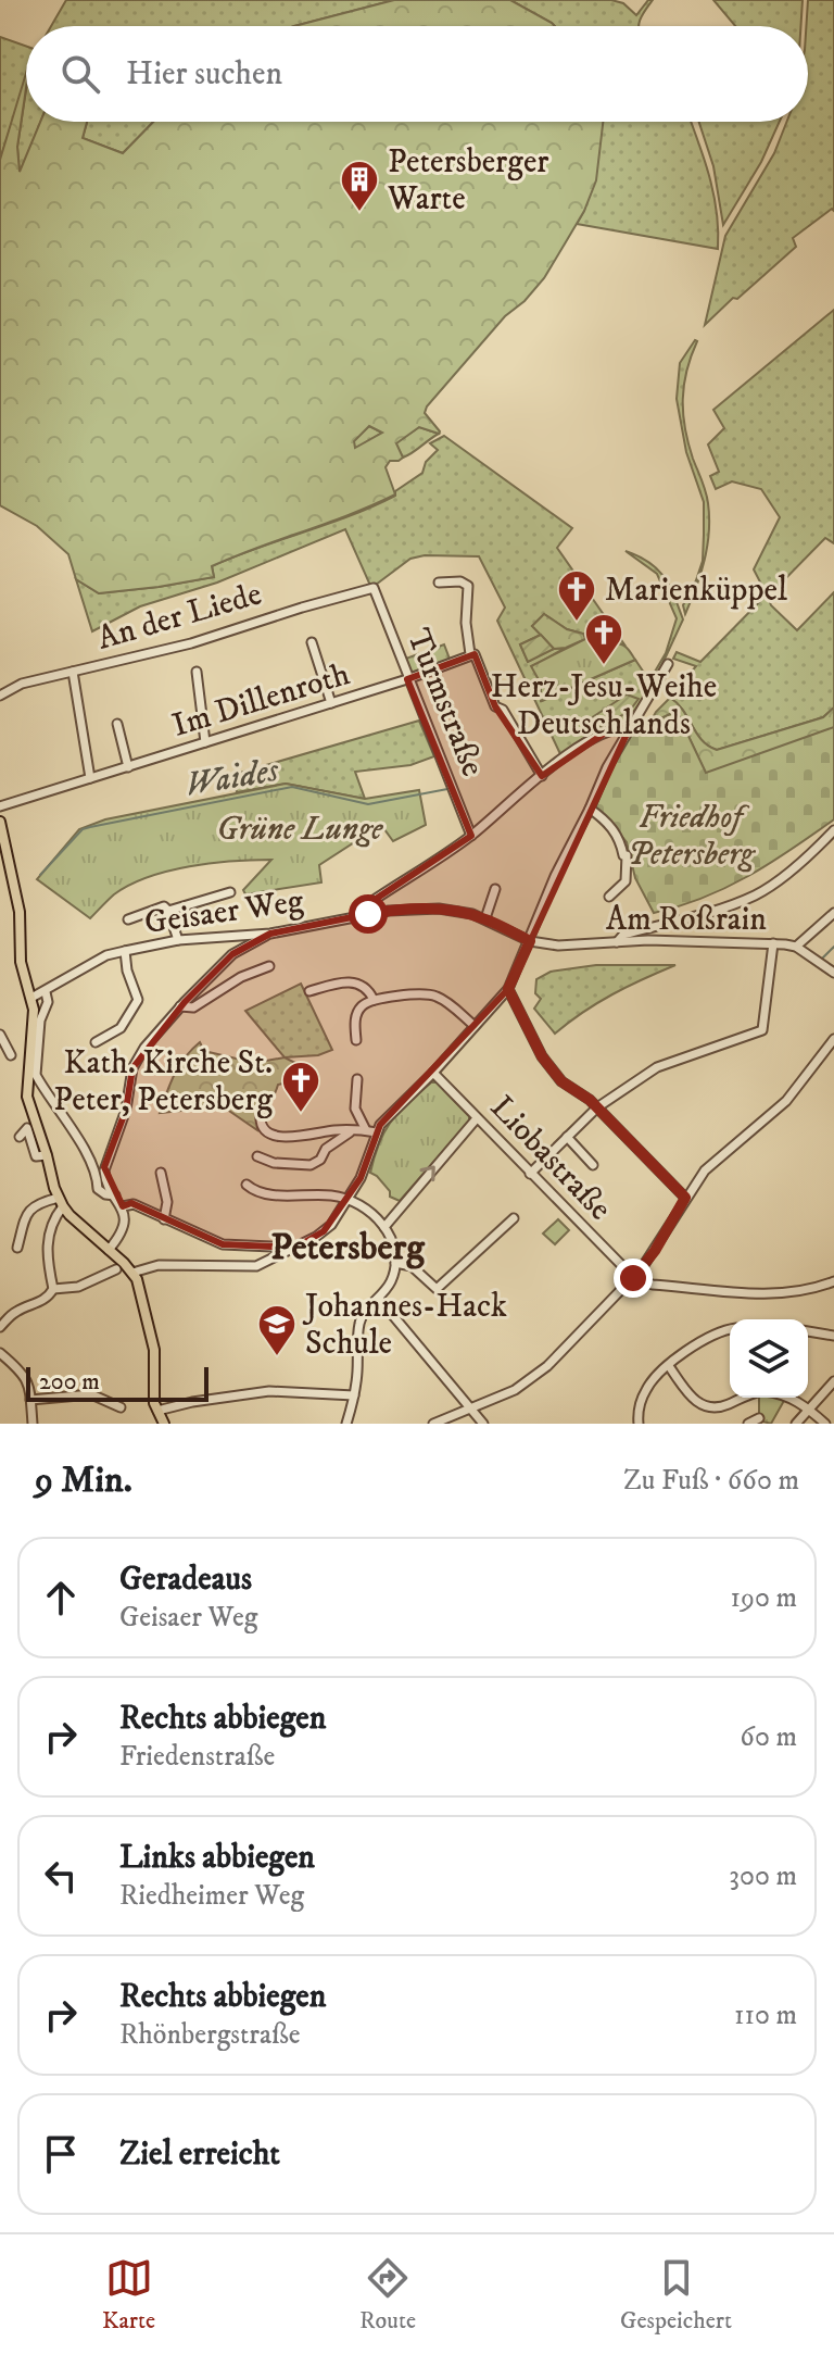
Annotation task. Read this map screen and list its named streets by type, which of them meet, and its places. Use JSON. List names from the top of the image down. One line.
{"streets":{"street":["An der Liede","Im Dillenroth","Turmstraße","Geisaer Weg","Am Roßrain","Liobastraße"]},"crossings":[["An der Liede","Turmstraße"],["Im Dillenroth","Turmstraße"],["Geisaer Weg","Am Roßrain"]],"districts":["Petersberg"],"water":["Waides"],"parks":["Friedhof Petersberg","Grüne Lunge"],"places":{"building":["Petersberger Warte"],"church":["Marienküppel","Herz-Jesu-Weihe Deutschlands","Kath. Kirche St. Peter, Petersberg"],"school or university":["Johannes-Hack Schule"]},"scale_bar":"200 m","page":{"search":"Hier suchen","scale":"200 m","heading":["9 Min.","Zu Fuß · 660 m"],"list":[["Geradeaus","Geisaer Weg","190 m"],["Rechts abbiegen","Friedenstraße","60 m"],["Links abbiegen","Riedheimer Weg","300 m"],["Rechts abbiegen","Rhönbergstraße","110 m"],"Ziel erreicht"],"nav":["Karte","Route","Gespeichert"]}}
